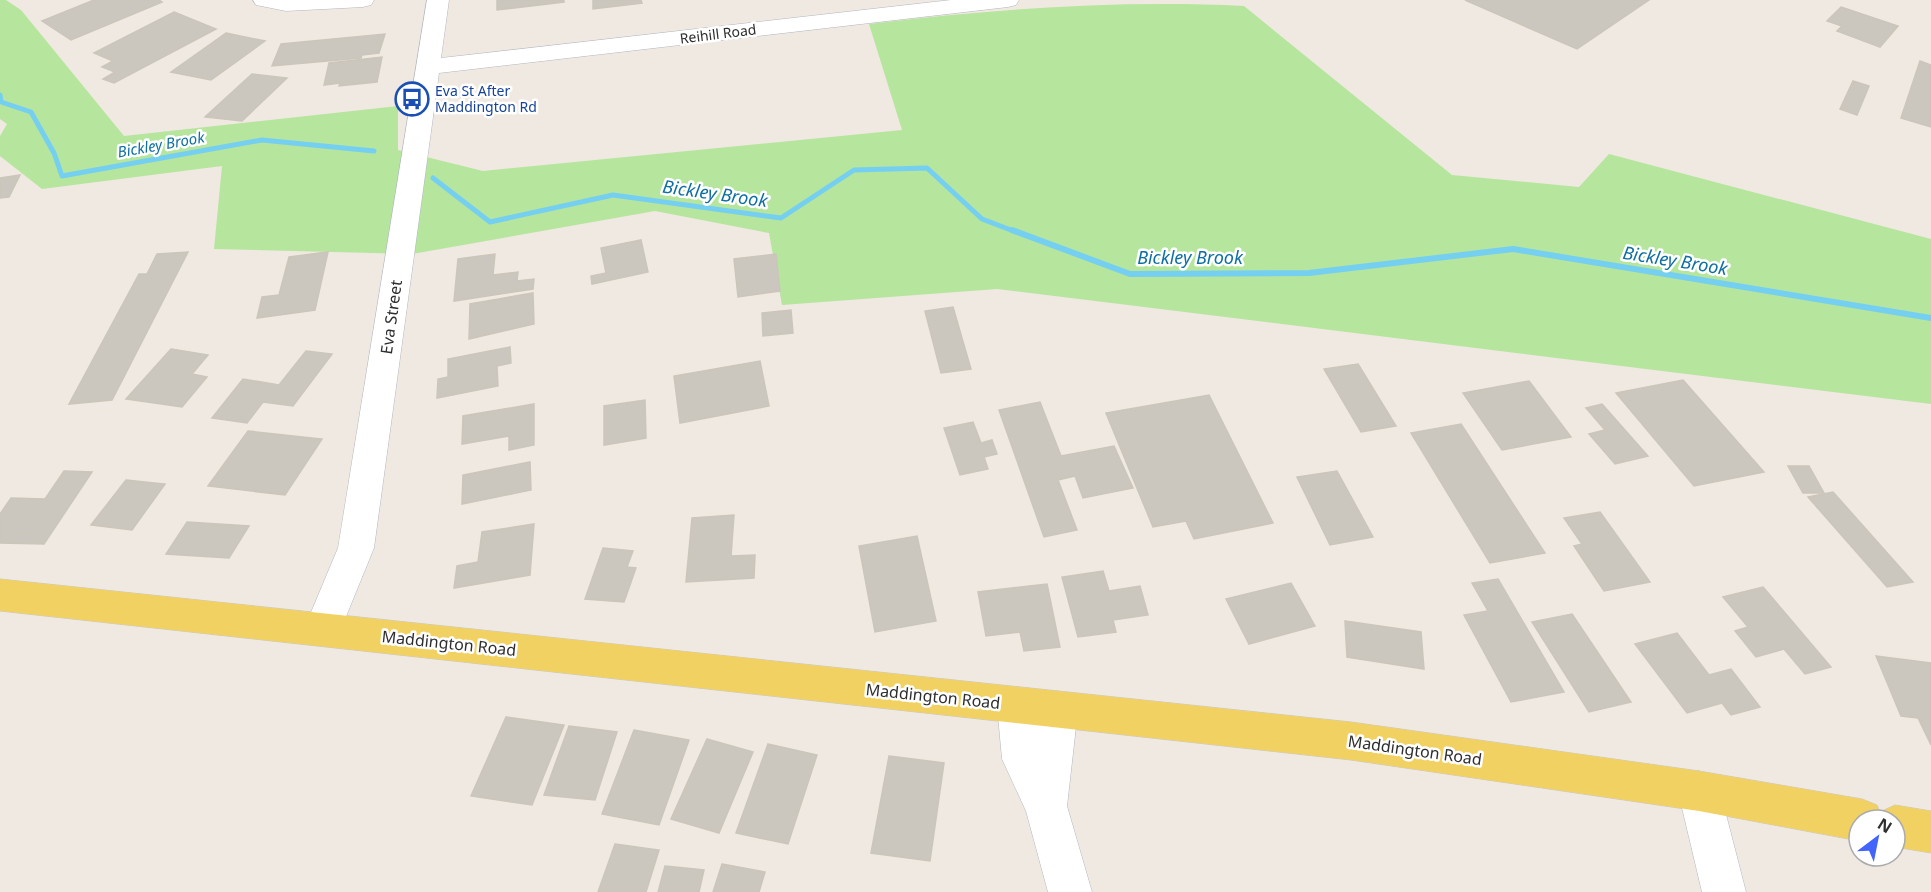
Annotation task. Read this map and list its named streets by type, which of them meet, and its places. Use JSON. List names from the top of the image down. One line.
{"streets":{"main road":["Maddington Road"],"street":["Reihill Road","Eva Street"]},"crossings":[["Reihill Road","Eva Street"],["Eva Street","Maddington Road"]],"water":["Bickley Brook"],"places":{"bus stop":["Eva St After Maddington Rd"]},"north":"top right"}
